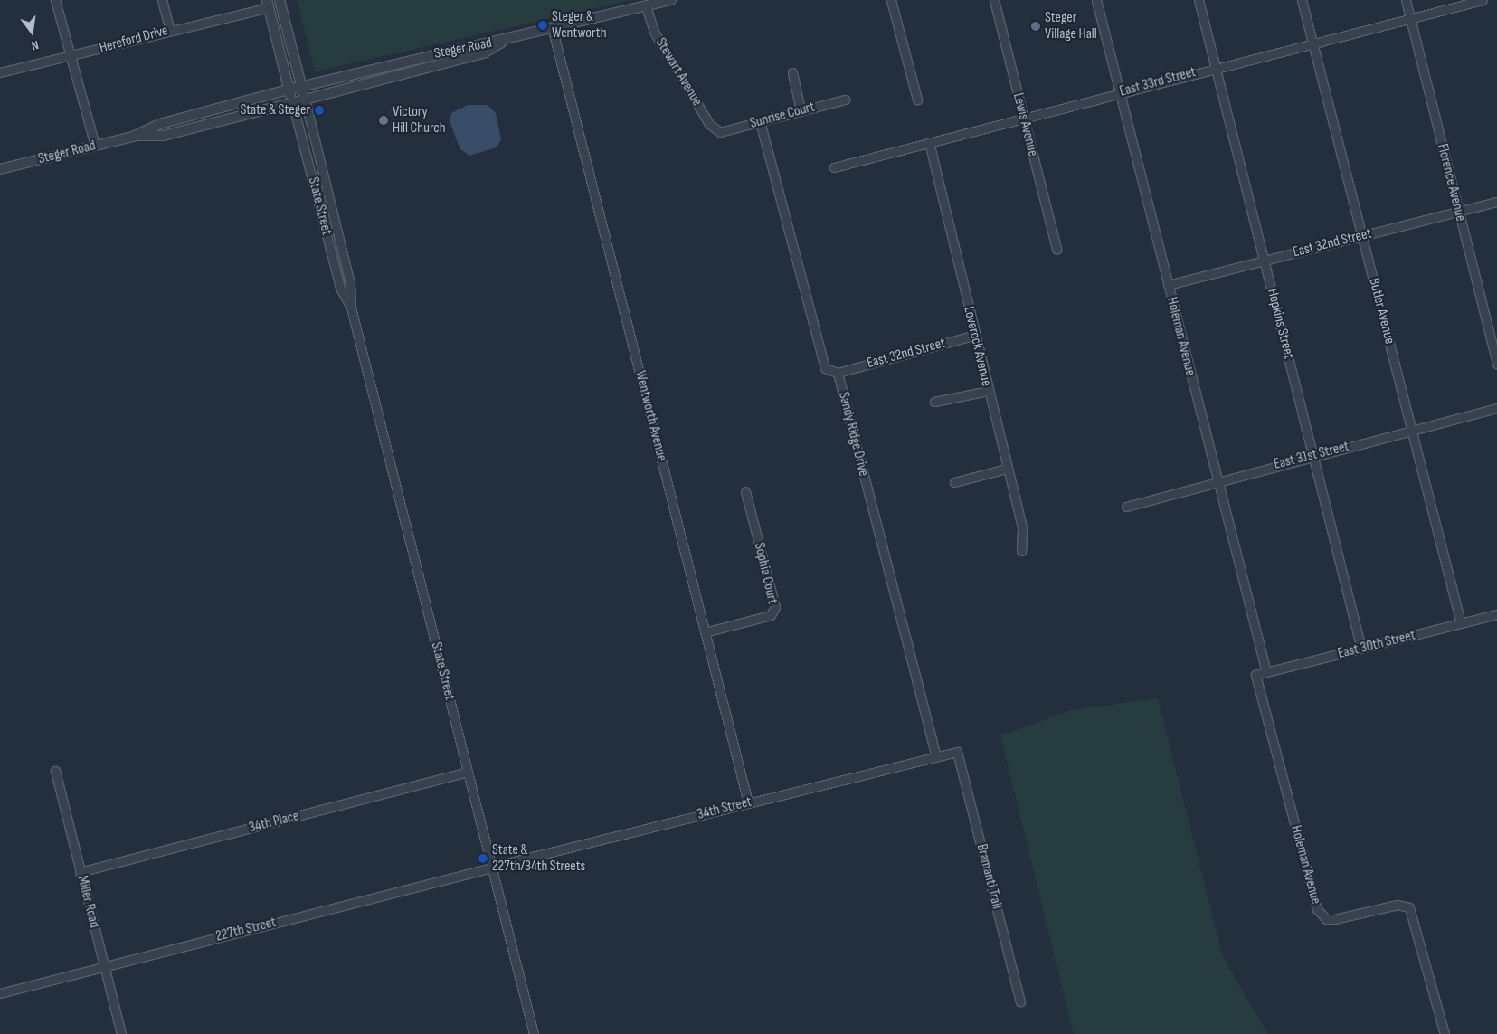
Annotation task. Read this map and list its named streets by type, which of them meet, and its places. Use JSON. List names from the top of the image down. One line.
{"streets":{"street":["Hereford Drive","Steger Road","Stewart Avenue","East 33rd Street","Sunrise Court","Lewis Avenue","Florence Avenue","State Street","East 32nd Street","Butler Avenue","Hopkins Street","Holeman Avenue","Loverock Avenue","Wentworth Avenue","Sandy Ridge Drive","East 31st Street","Sophia Court","East 30th Street","34th Street","34th Place","Bramanti Trail","Miller Road","227th Street"]},"crossings":[["Steger Road","State Street"],["Stewart Avenue","Sunrise Court"],["East 33rd Street","Lewis Avenue"],["East 33rd Street","Florence Avenue"],["East 33rd Street","Butler Avenue"],["East 33rd Street","Hopkins Street"],["East 33rd Street","Holeman Avenue"],["East 33rd Street","Loverock Avenue"],["Sunrise Court","Sandy Ridge Drive"],["Florence Avenue","East 32nd Street"],["State Street","34th Street"],["State Street","34th Place"],["State Street","227th Street"],["East 32nd Street","Butler Avenue"],["East 32nd Street","Hopkins Street"],["East 32nd Street","Holeman Avenue"],["East 32nd Street","Loverock Avenue"],["East 32nd Street","Sandy Ridge Drive"],["Butler Avenue","East 31st Street"],["Butler Avenue","East 30th Street"],["Hopkins Street","East 31st Street"],["Hopkins Street","East 30th Street"],["Holeman Avenue","East 31st Street"],["Holeman Avenue","East 30th Street"],["Wentworth Avenue","Sophia Court"],["Wentworth Avenue","34th Street"],["Sandy Ridge Drive","34th Street"],["34th Street","Bramanti Trail"],["34th Street","227th Street"],["34th Place","Miller Road"],["Miller Road","227th Street"]],"places":["Steger & Wentworth","Steger Village Hall","State & Steger","Victory Hill Church","State & 227th/34th Streets"],"north":"bottom"}
